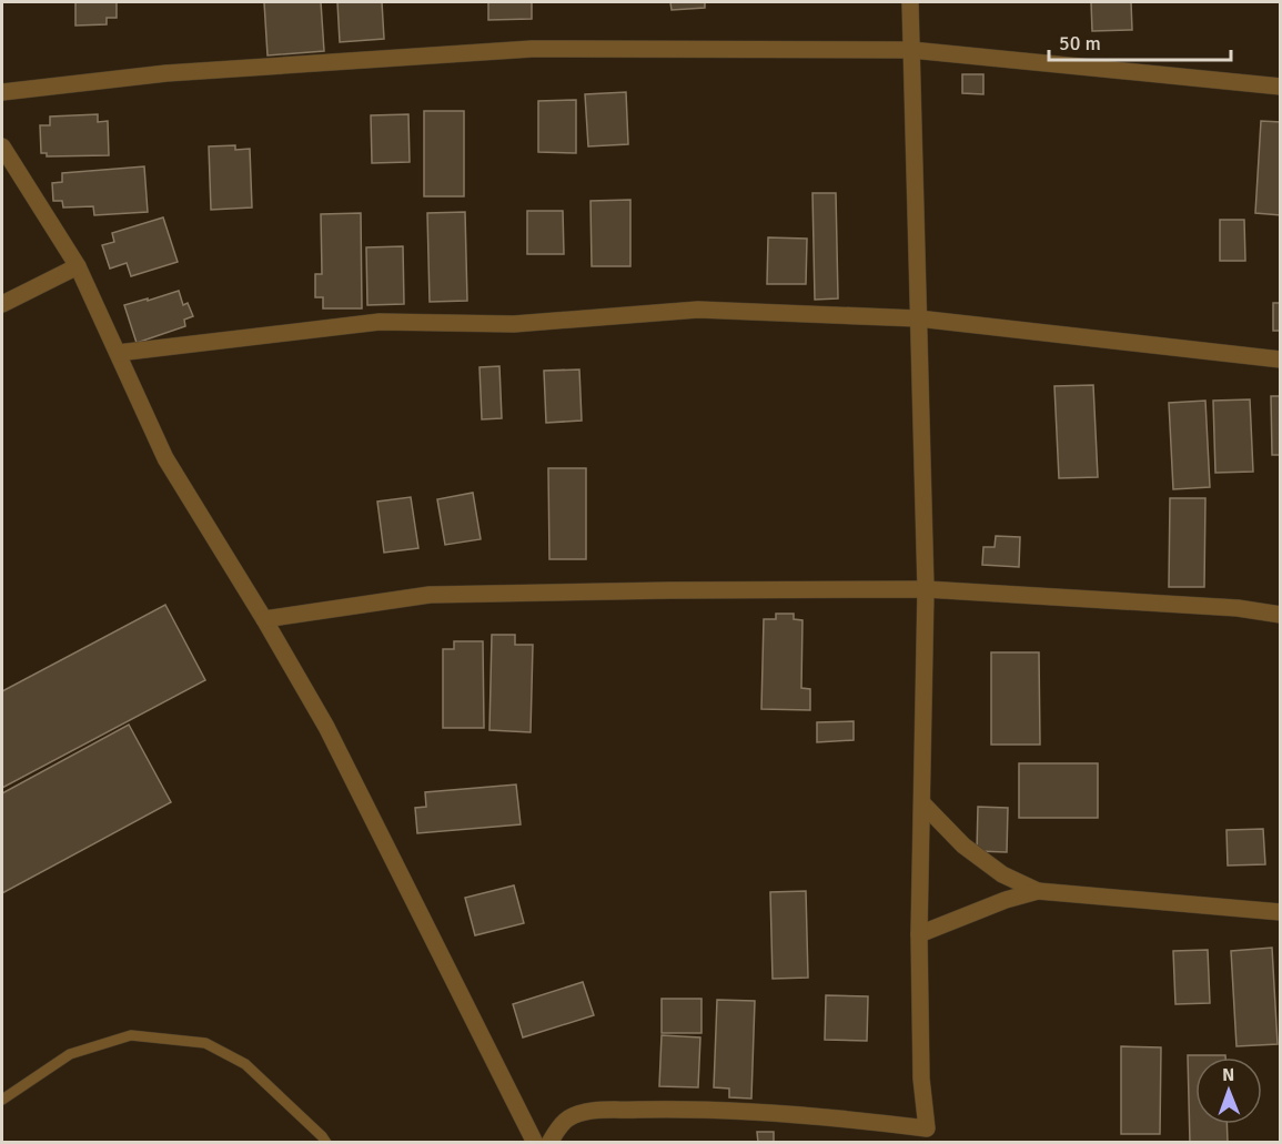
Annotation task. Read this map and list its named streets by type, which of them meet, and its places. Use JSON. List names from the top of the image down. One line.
{"scale_bar":"50 m","north":"top"}
